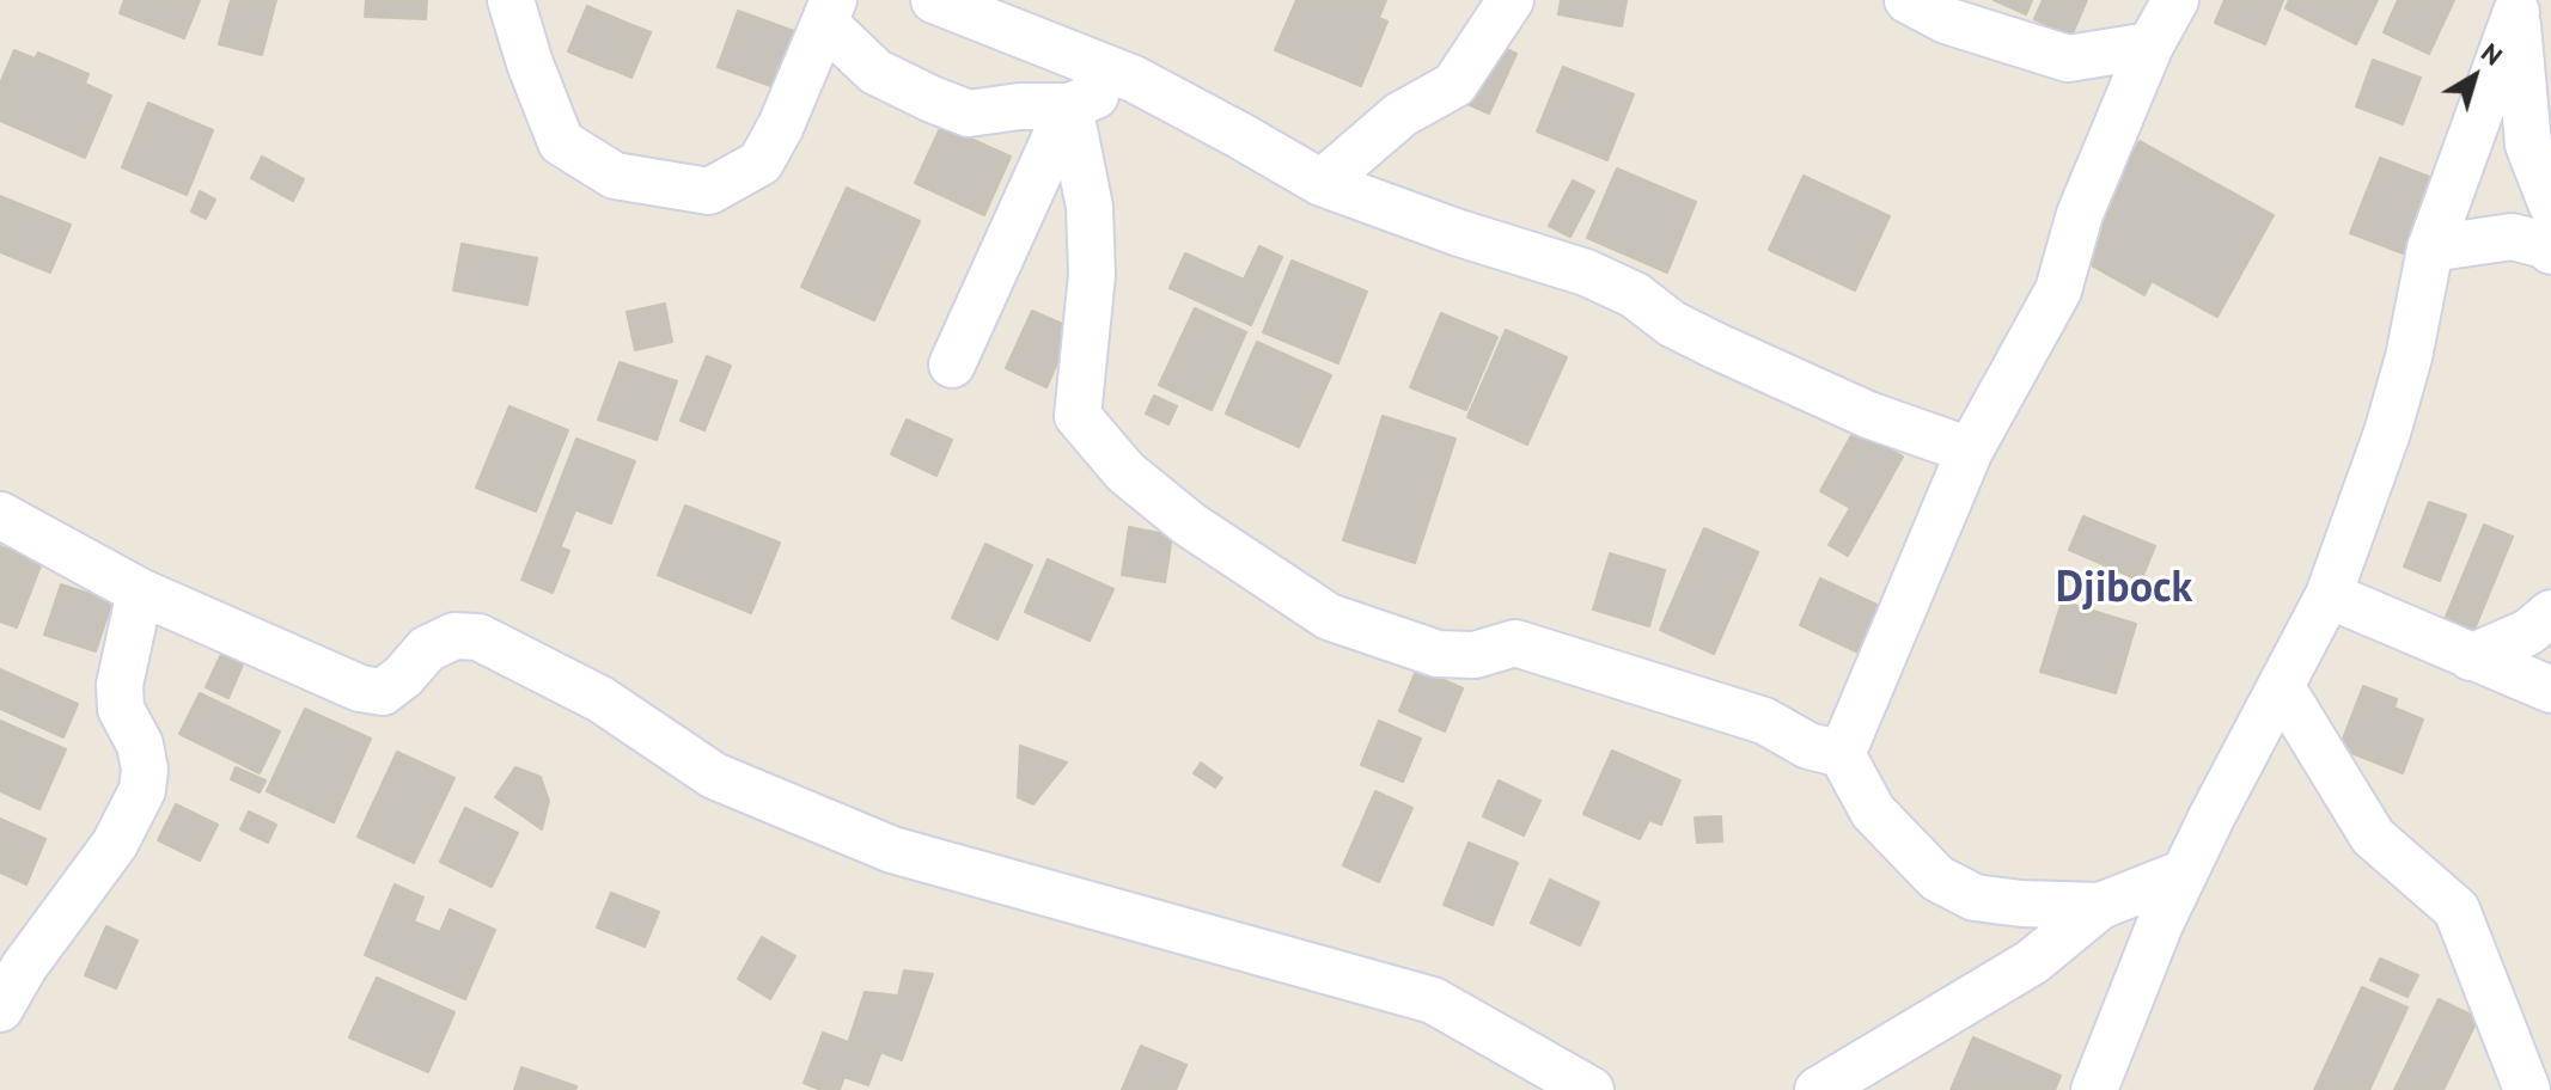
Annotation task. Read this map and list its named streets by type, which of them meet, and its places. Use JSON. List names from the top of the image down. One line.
{"districts":["Djibock"],"north":"top right"}
